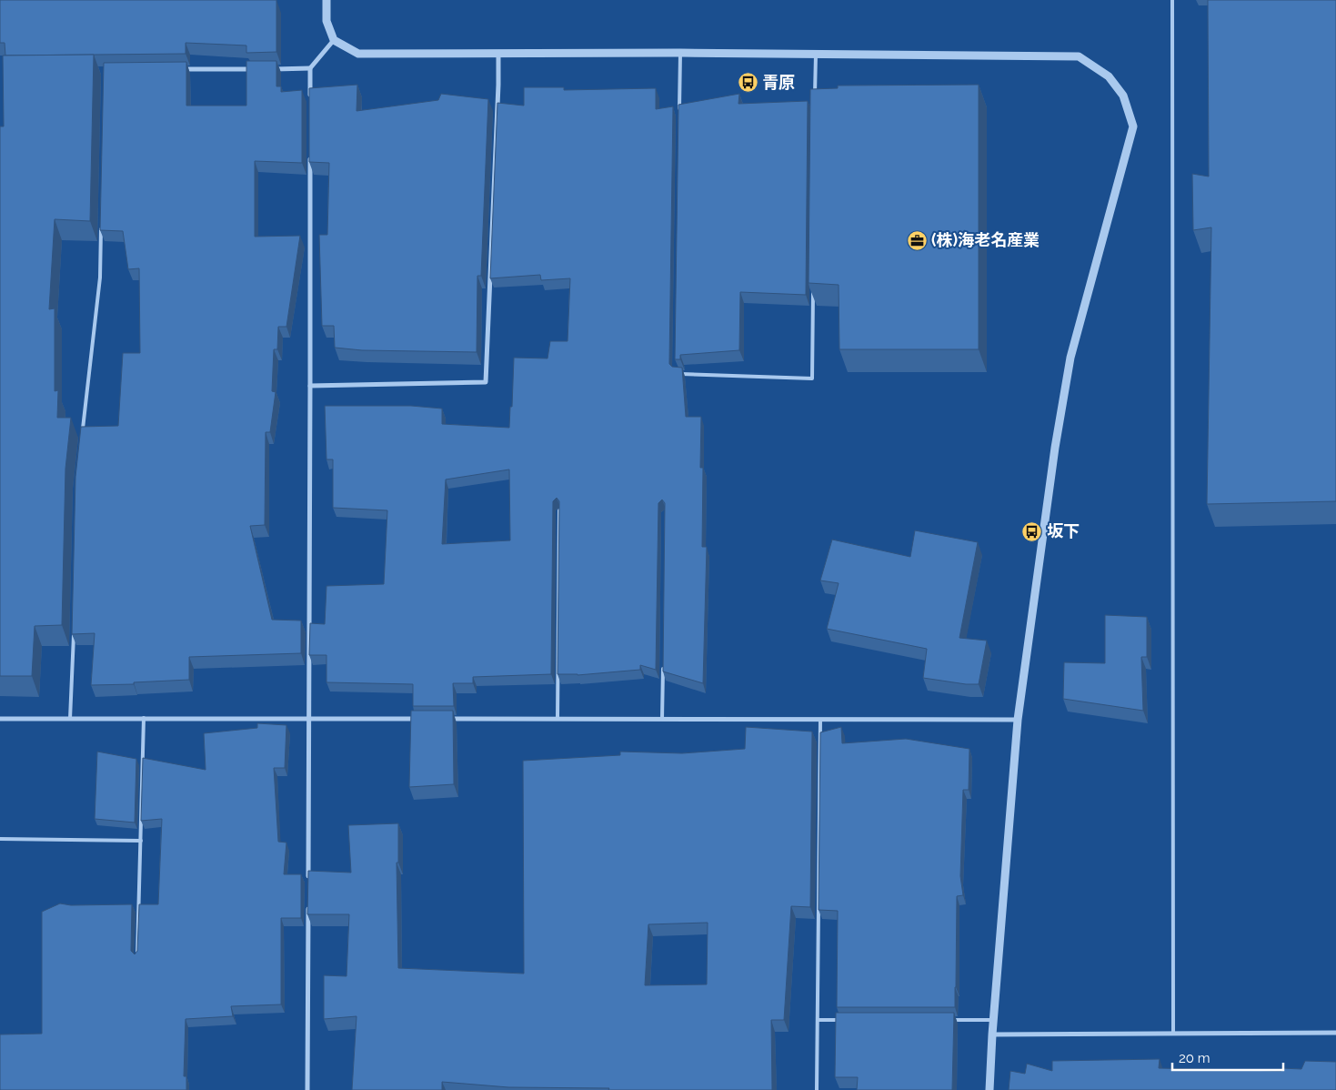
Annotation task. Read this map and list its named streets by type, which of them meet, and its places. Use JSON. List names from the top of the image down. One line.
{"places":{"bus stop":["青原","坂下"],"office":["(株)海老名産業"]},"scale_bar":"20 m"}
